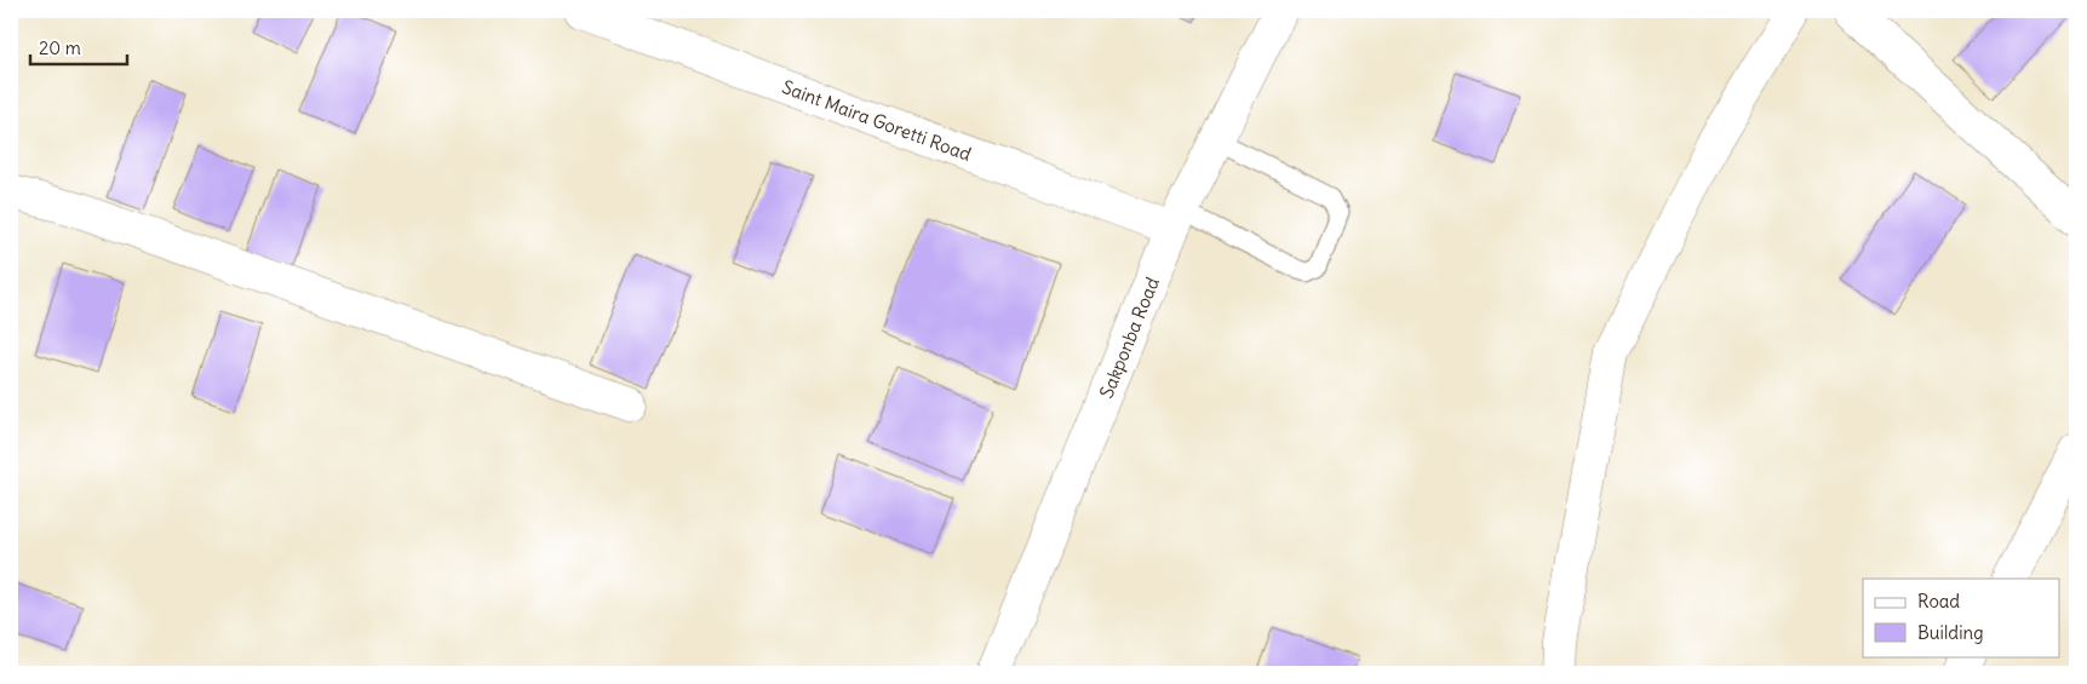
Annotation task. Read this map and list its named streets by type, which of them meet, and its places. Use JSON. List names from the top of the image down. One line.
{"streets":{"street":["Saint Maira Goretti Road","Sakponba Road"]},"crossings":[["Saint Maira Goretti Road","Sakponba Road"]],"legend":["Road","Building"],"scale_bar":"20 m"}
